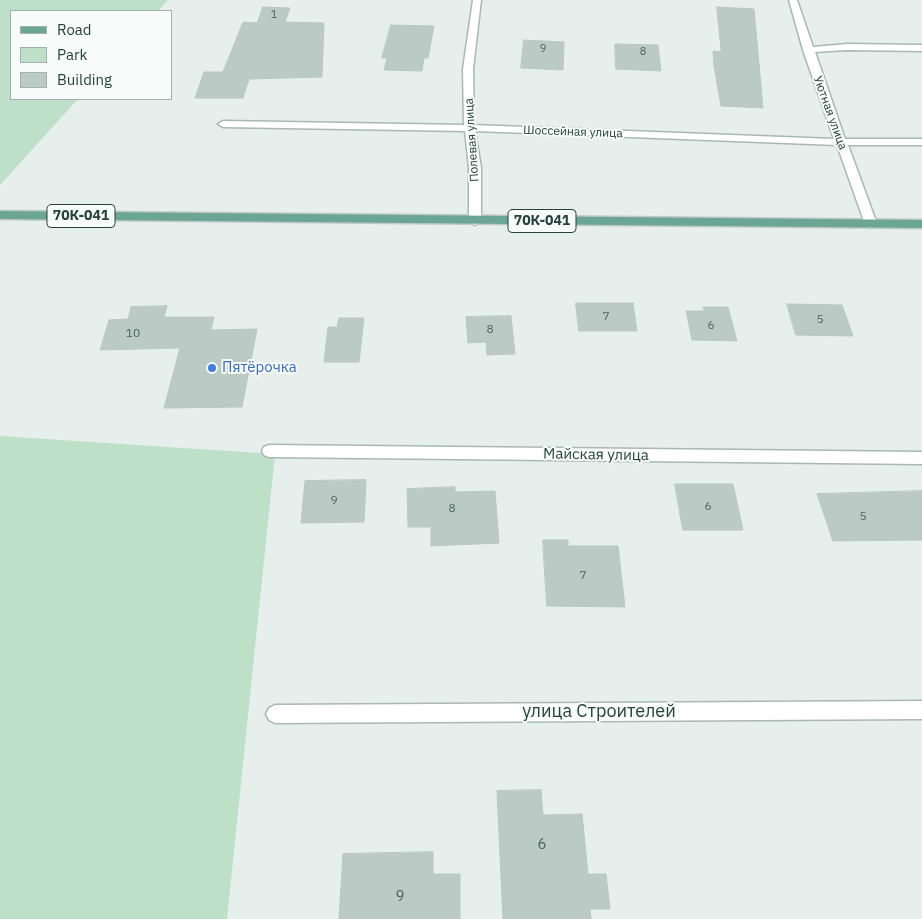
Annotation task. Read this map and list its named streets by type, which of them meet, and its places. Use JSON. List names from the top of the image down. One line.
{"streets":{"main road":["70К-041"],"street":["Уютная улица","Шоссейная улица","Полевая улица","Майская улица","улица Строителей"]},"crossings":[["Уютная улица","Шоссейная улица"],["Уютная улица","70К-041"],["Шоссейная улица","Полевая улица"],["Полевая улица","70К-041"]],"places":["Пятёрочка"],"house_numbers":["1","9","8","7","5","6","8","10","9","6","8","5","7","6","9"],"legend":["Road","Park","Building"]}
